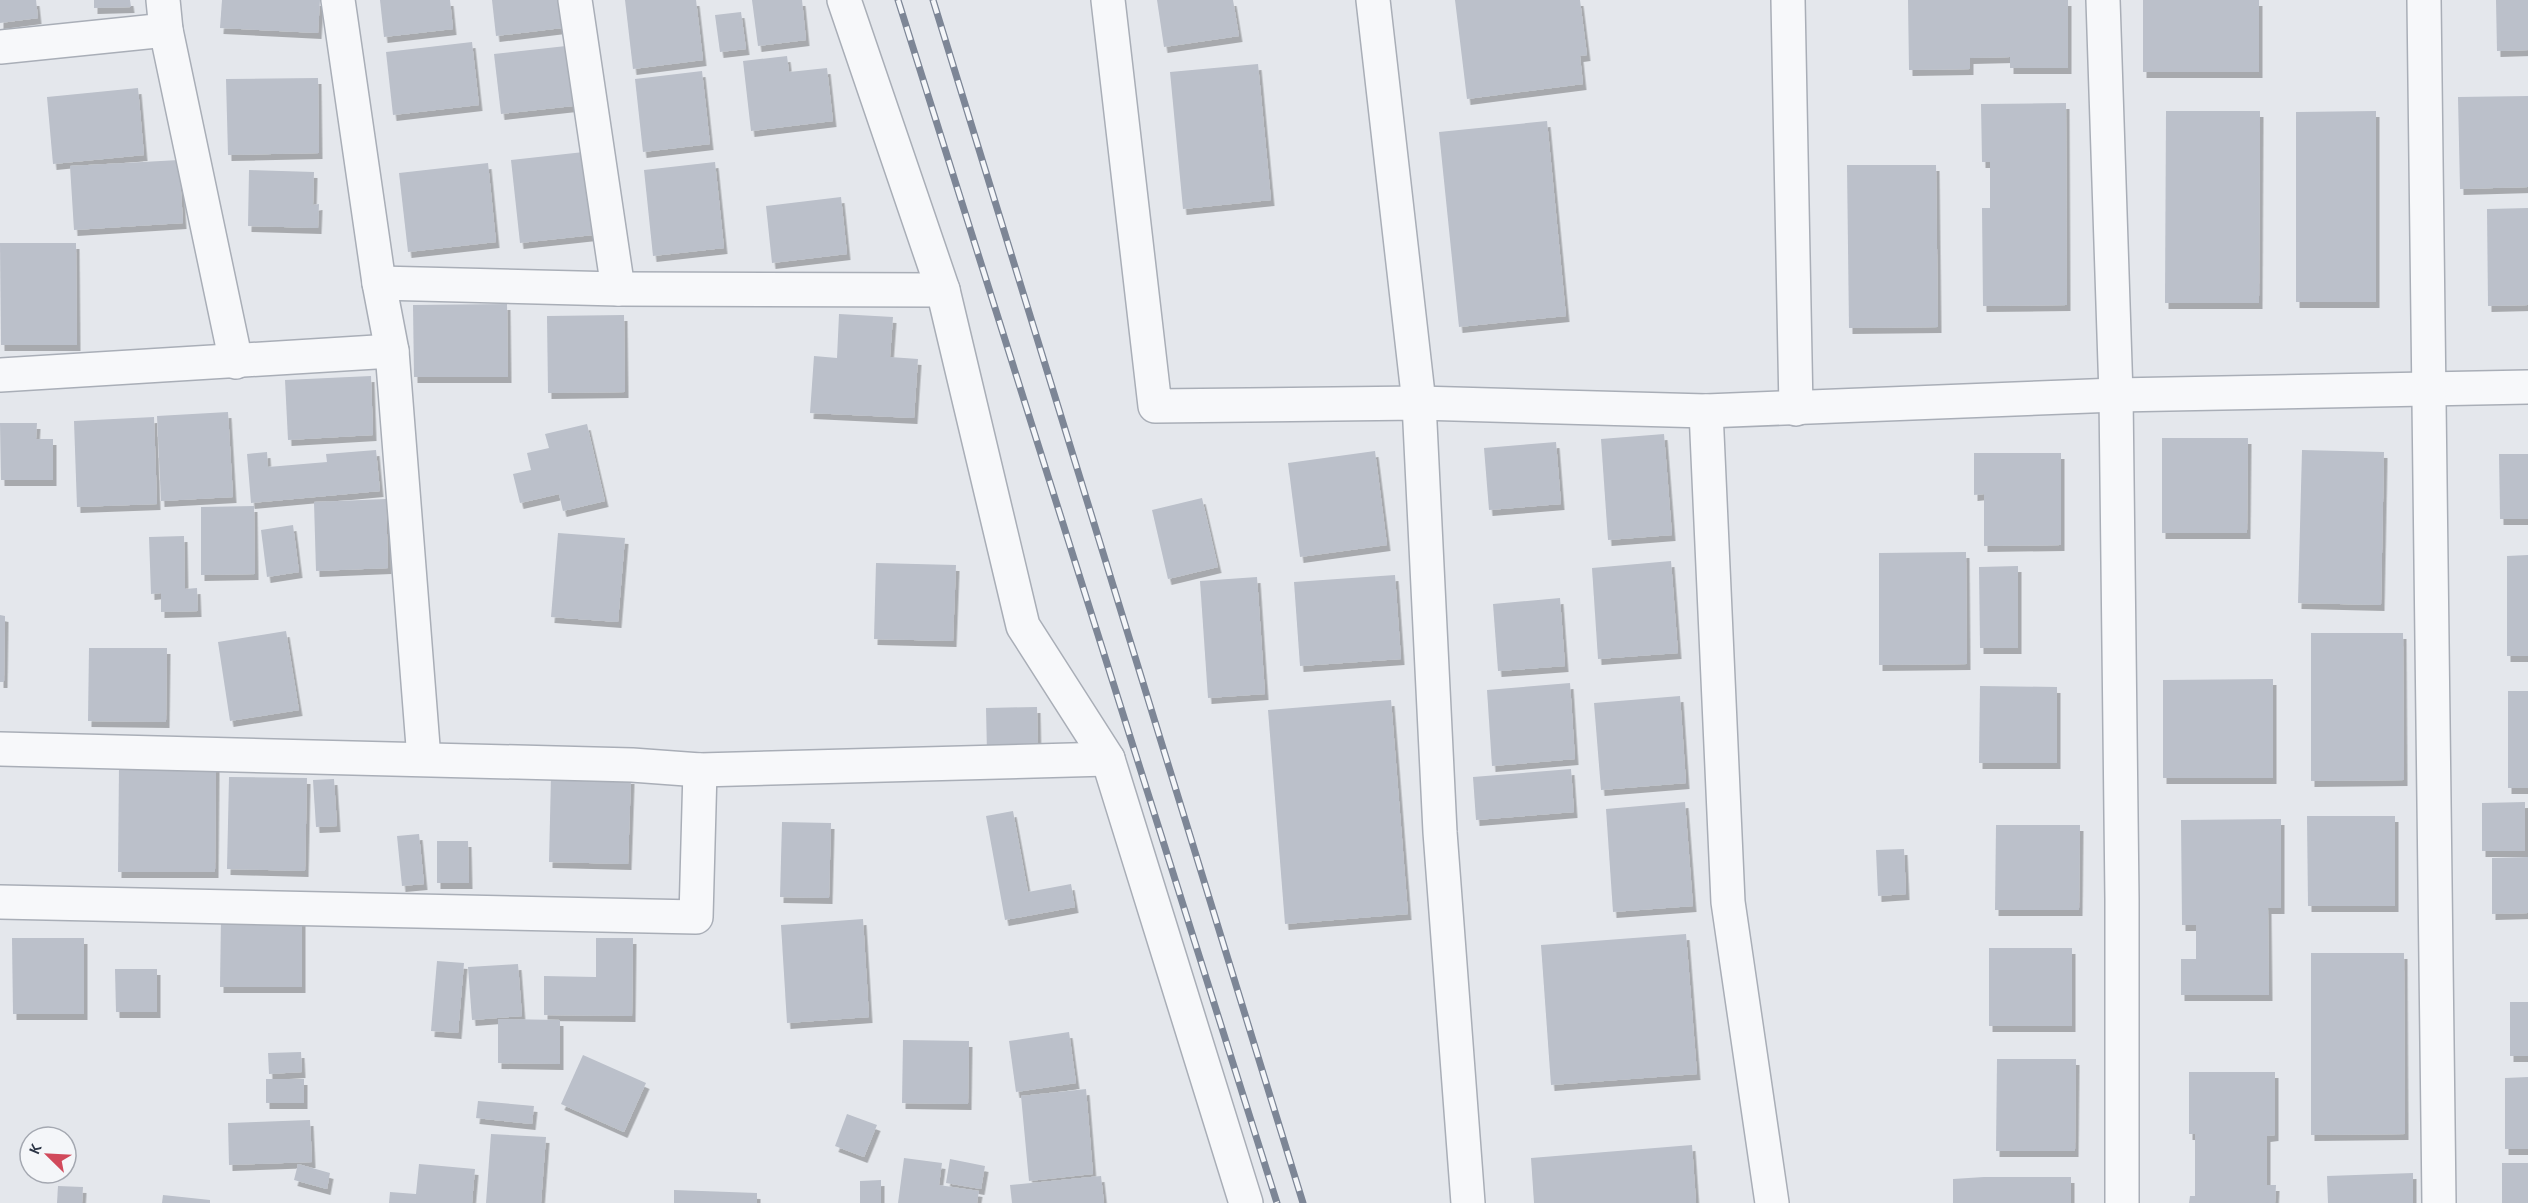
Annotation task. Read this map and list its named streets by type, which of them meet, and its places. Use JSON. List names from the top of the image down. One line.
{"north":"top left"}
